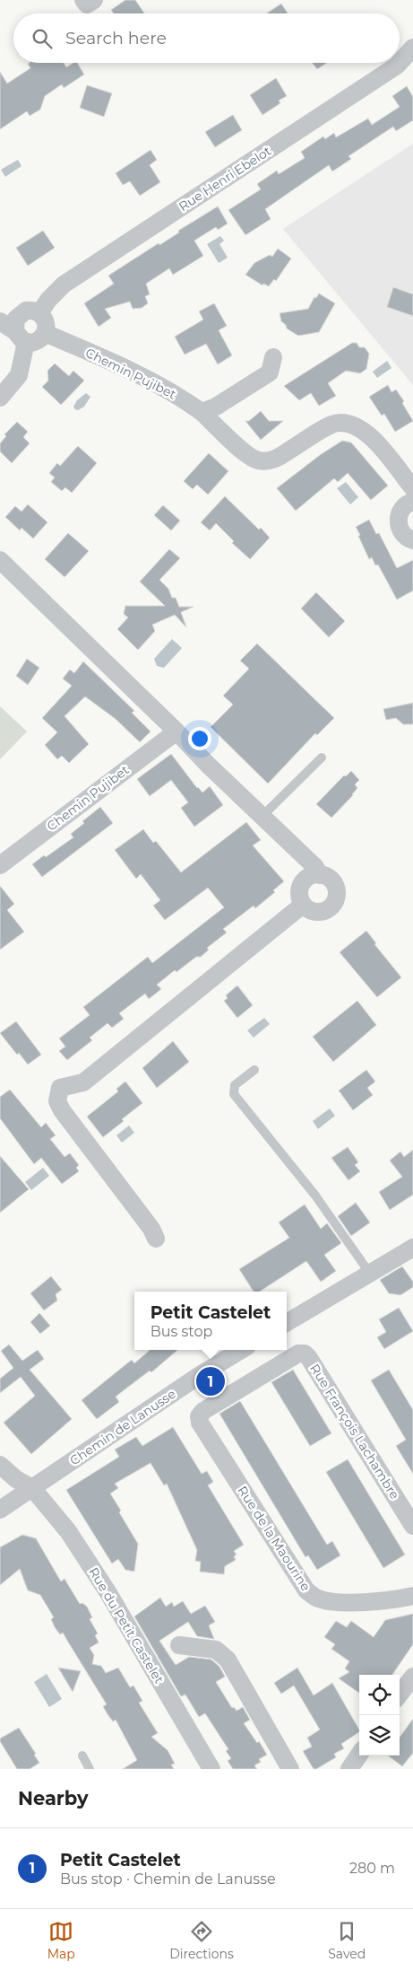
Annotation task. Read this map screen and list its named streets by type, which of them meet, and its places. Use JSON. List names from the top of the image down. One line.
{"streets":{"street":["Rue Henri Ebelot","Chemin Pujibet","Chemin de Lanusse","Rue François Lachambre","Rue de la Maourine","Rue du Petit Castelet"]},"crossings":[["Rue Henri Ebelot","Chemin Pujibet"],["Chemin de Lanusse","Rue du Petit Castelet"],["Rue François Lachambre","Rue de la Maourine"]],"page":{"search":"Search here","popup":["Petit Castelet","Bus stop"],"pins":"1","heading":"Nearby","list":[{"mark":"1","name":"Petit Castelet","note":"Bus stop · Chemin de Lanusse","value":"280 m"}],"nav":["Map","Directions","Saved"]}}
